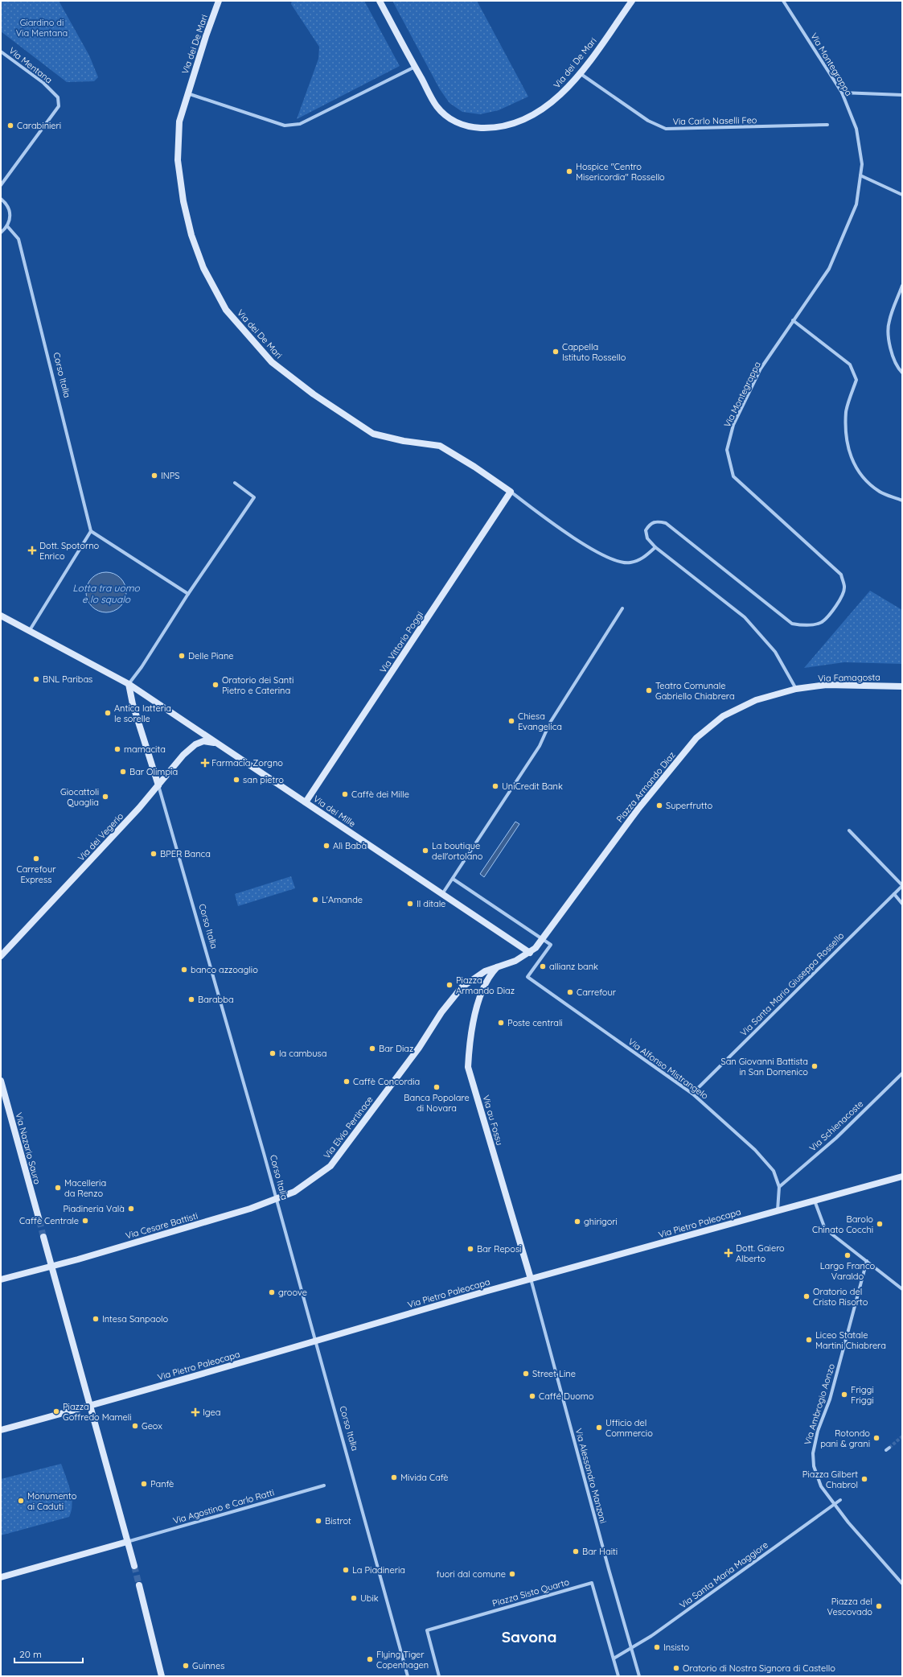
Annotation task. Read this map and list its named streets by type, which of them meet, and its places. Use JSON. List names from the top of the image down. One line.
{"streets":{"street":["Via dei De Mari","Via Montegrappa","Via Mentana","Via Carlo Naselli Feo","Corso Italia","Via Vittorio Poggi","Via Famagosta","Piazza Armando Diaz","Via dei Mille","Via dei Vegerio","Via Santa Maria Giuseppa Rossello","Via Alfonso Mistrangelo","Via au Fossu","Via Schienacoste","Via Elvio Pertinace","Via Nazario Sauro","Via Pietro Paleocapa","Via Cesare Battisti","Via Ambrogio Aonzo","Via Alessandro Manzoni","Via Agostino e Carlo Ratti","Via Santa Maria Maggiore","Piazza Sisto Quarto"]},"crossings":[["Via dei De Mari","Via Carlo Naselli Feo"],["Via dei De Mari","Via Vittorio Poggi"],["Corso Italia","Via dei Mille"],["Corso Italia","Via dei Vegerio"],["Corso Italia","Via Elvio Pertinace"],["Corso Italia","Via Pietro Paleocapa"],["Corso Italia","Via Cesare Battisti"],["Via Vittorio Poggi","Via dei Mille"],["Via Famagosta","Piazza Armando Diaz"],["Piazza Armando Diaz","Via dei Mille"],["Piazza Armando Diaz","Via Alfonso Mistrangelo"],["Piazza Armando Diaz","Via au Fossu"],["Piazza Armando Diaz","Via Elvio Pertinace"],["Via dei Mille","Via dei Vegerio"],["Via Santa Maria Giuseppa Rossello","Via Alfonso Mistrangelo"],["Via Alfonso Mistrangelo","Via Schienacoste"],["Via Alfonso Mistrangelo","Via Pietro Paleocapa"],["Via au Fossu","Via Pietro Paleocapa"],["Via au Fossu","Via Alessandro Manzoni"],["Via Elvio Pertinace","Via Cesare Battisti"],["Via Pietro Paleocapa","Via Alessandro Manzoni"],["Via Ambrogio Aonzo","Via Santa Maria Maggiore"],["Via Alessandro Manzoni","Via Santa Maria Maggiore"],["Via Santa Maria Maggiore","Piazza Sisto Quarto"]],"districts":["Savona"],"water":["Lotta tra uomo e lo squalo"],"parks":["Giardino di Via Mentana"],"places":{"other":["Carabinieri","Hospice \"Centro Misericordia\" Rossello","Cappella Istituto Rossello","INPS","Delle Piane","BNL Paribas","Oratorio dei Santi Pietro e Caterina","Teatro Comunale Gabriello Chiabrera","Antica latteria le sorelle","Chiesa Evangelica","mamacita","Bar Olimpia","san pietro","UniCredit Bank","Caffè dei Mille","Giocattoli Quaglia","Superfrutto","Alì Babà","La boutique dell'ortolano","BPER Banca","Carrefour Express","L'Amande","Il ditale","allianz bank","banco azzoaglio","Piazza Armando Diaz","Carrefour","Barabba","Poste centrali","Bar Diaz","la cambusa","San Giovanni Battista in San Domenico","Caffè Concordia","Banca Popolare di Novara","Macelleria da Renzo","Piadineria Valà","Caffè Centrale","ghirigori","Barolo Chinato Cocchi","Bar Reposi","Largo Franco Varaldo","groove","Oratorio del Cristo Risorto","Intesa Sanpaolo","Liceo Statale Martini Chiabrera","Street Line","Friggi Friggi","Caffé Duomo","Piazza Goffredo Mameli","Geox","Ufficio del Commercio","Rotondo pani & grani","Mivida Cafè","Piazza Gilbert Chabrol","Panfè","Monumento ai Caduti","Bistrot","Bar Haiti","La Piadineria","fuori dal comune","Ubik","Piazza del Vescovado","Insisto","Flying Tiger Copenhagen","Guinnes","Oratorio di Nostra Signora di Castello"],"health":["Dott. Spotorno Enrico","Farmacia Zorgno","Dott. Gaiero Alberto","Igea"]},"scale_bar":"20 m"}
